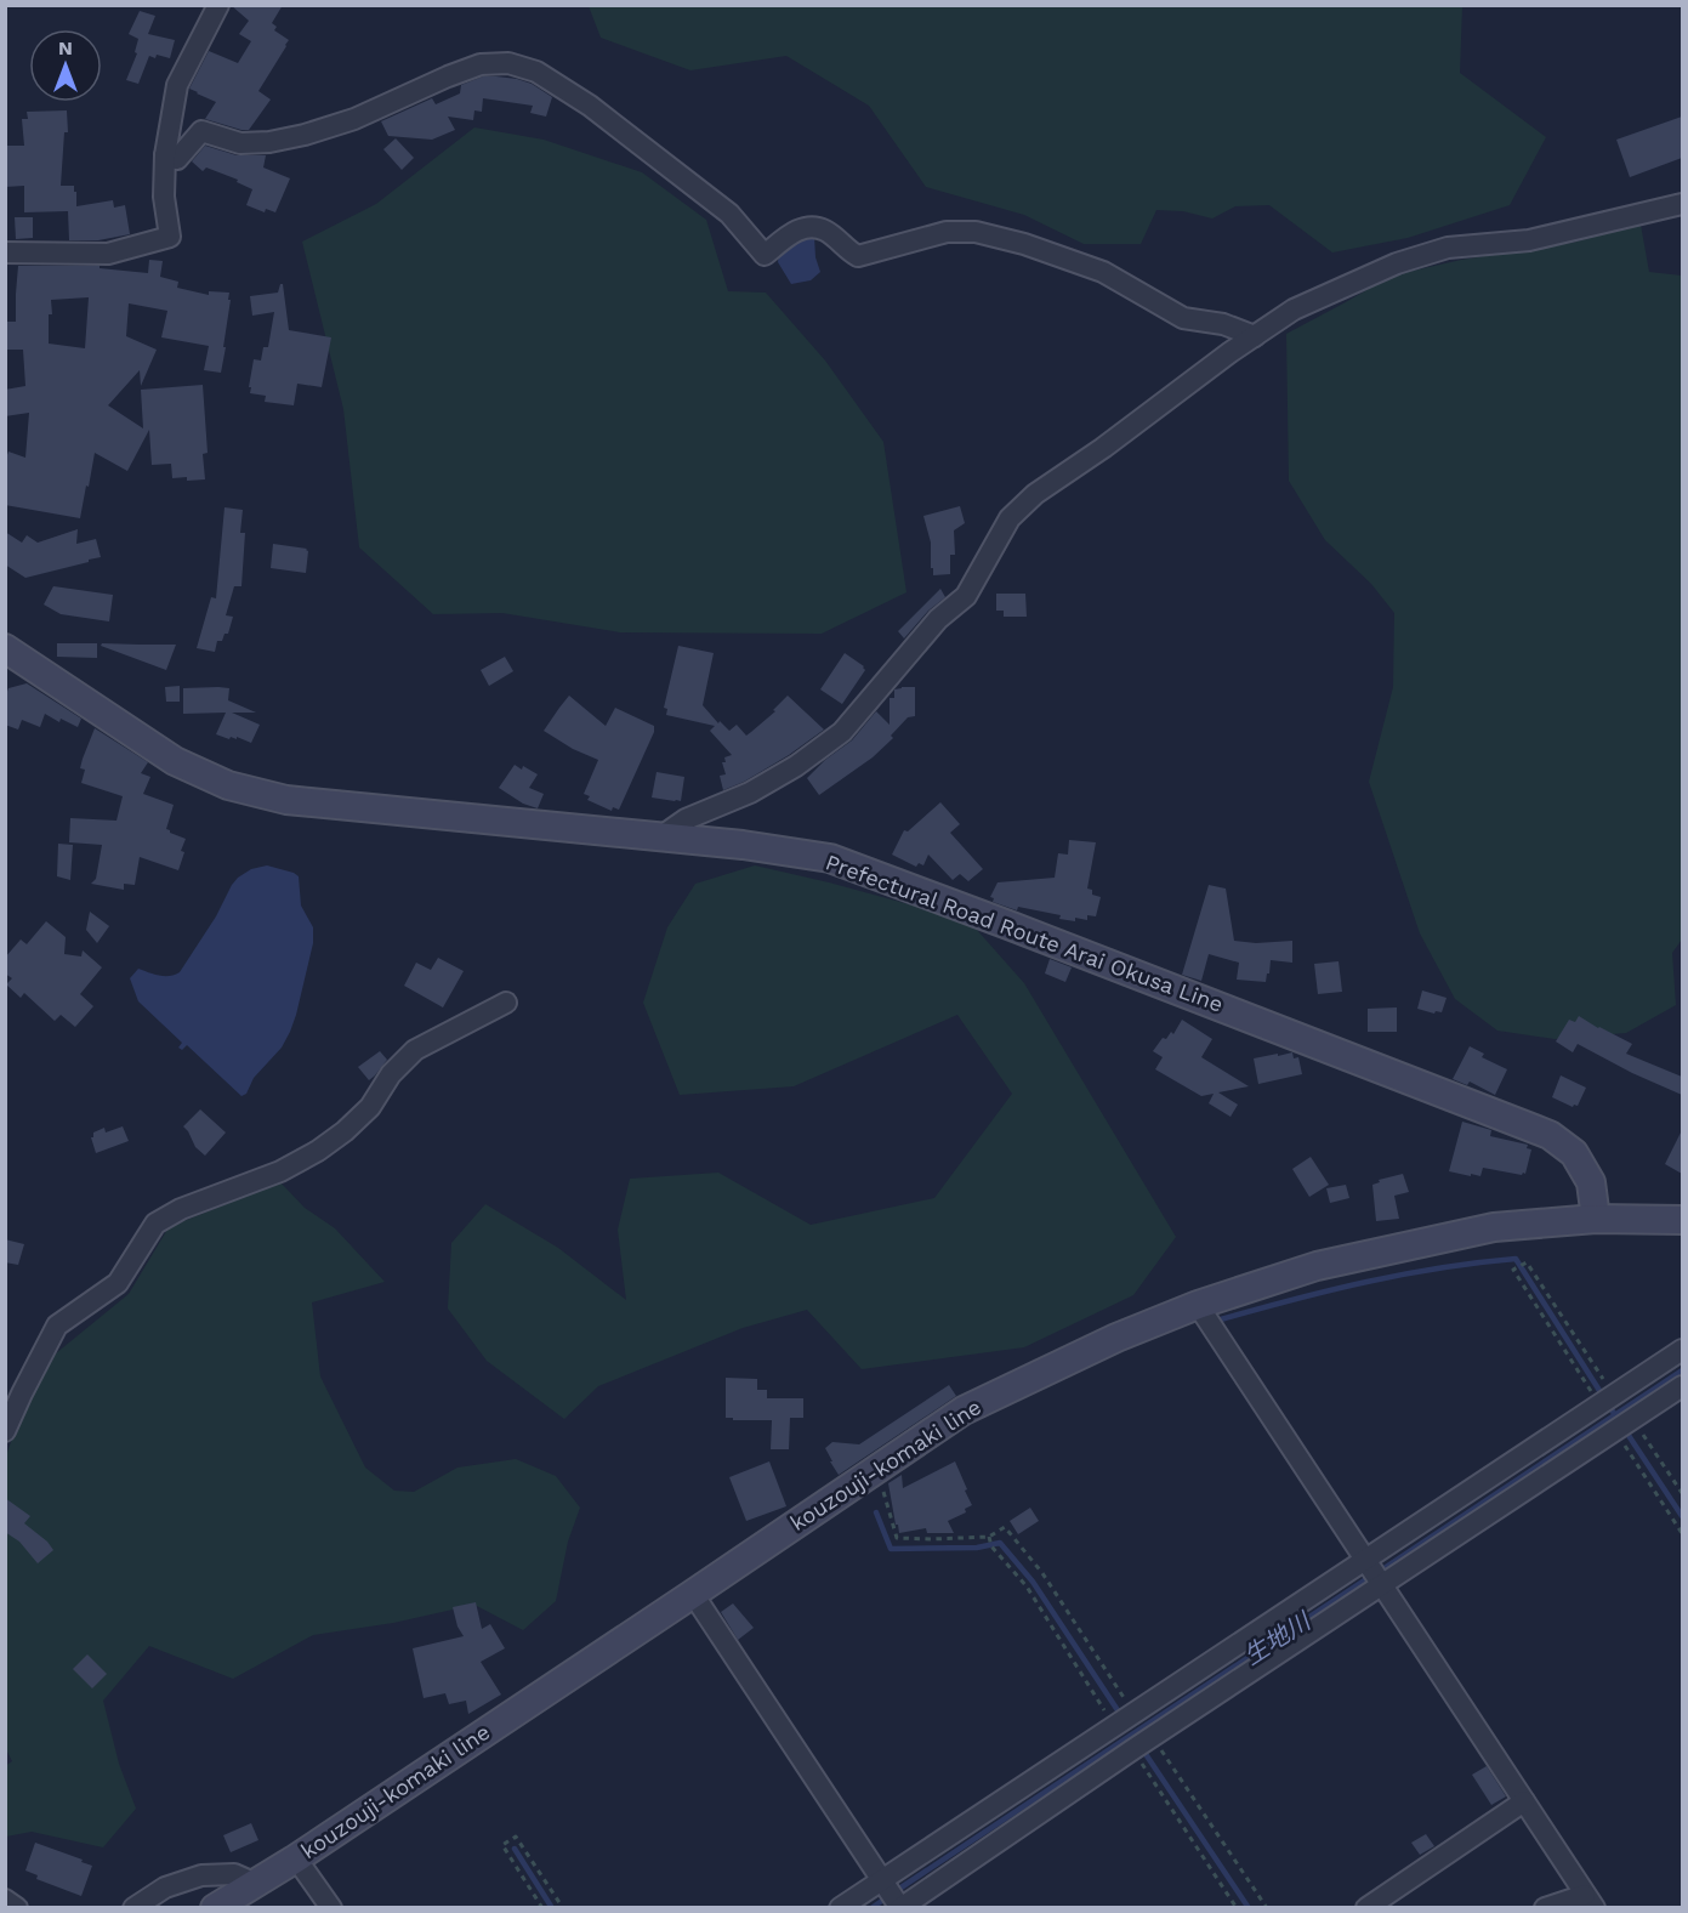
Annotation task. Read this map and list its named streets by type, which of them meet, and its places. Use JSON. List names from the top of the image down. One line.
{"streets":{"main road":["Prefectural Road Route Arai Okusa Line","kouzouji-komaki line"]},"crossings":[["Prefectural Road Route Arai Okusa Line","kouzouji-komaki line"]],"water":["生地川"],"north":"top"}
